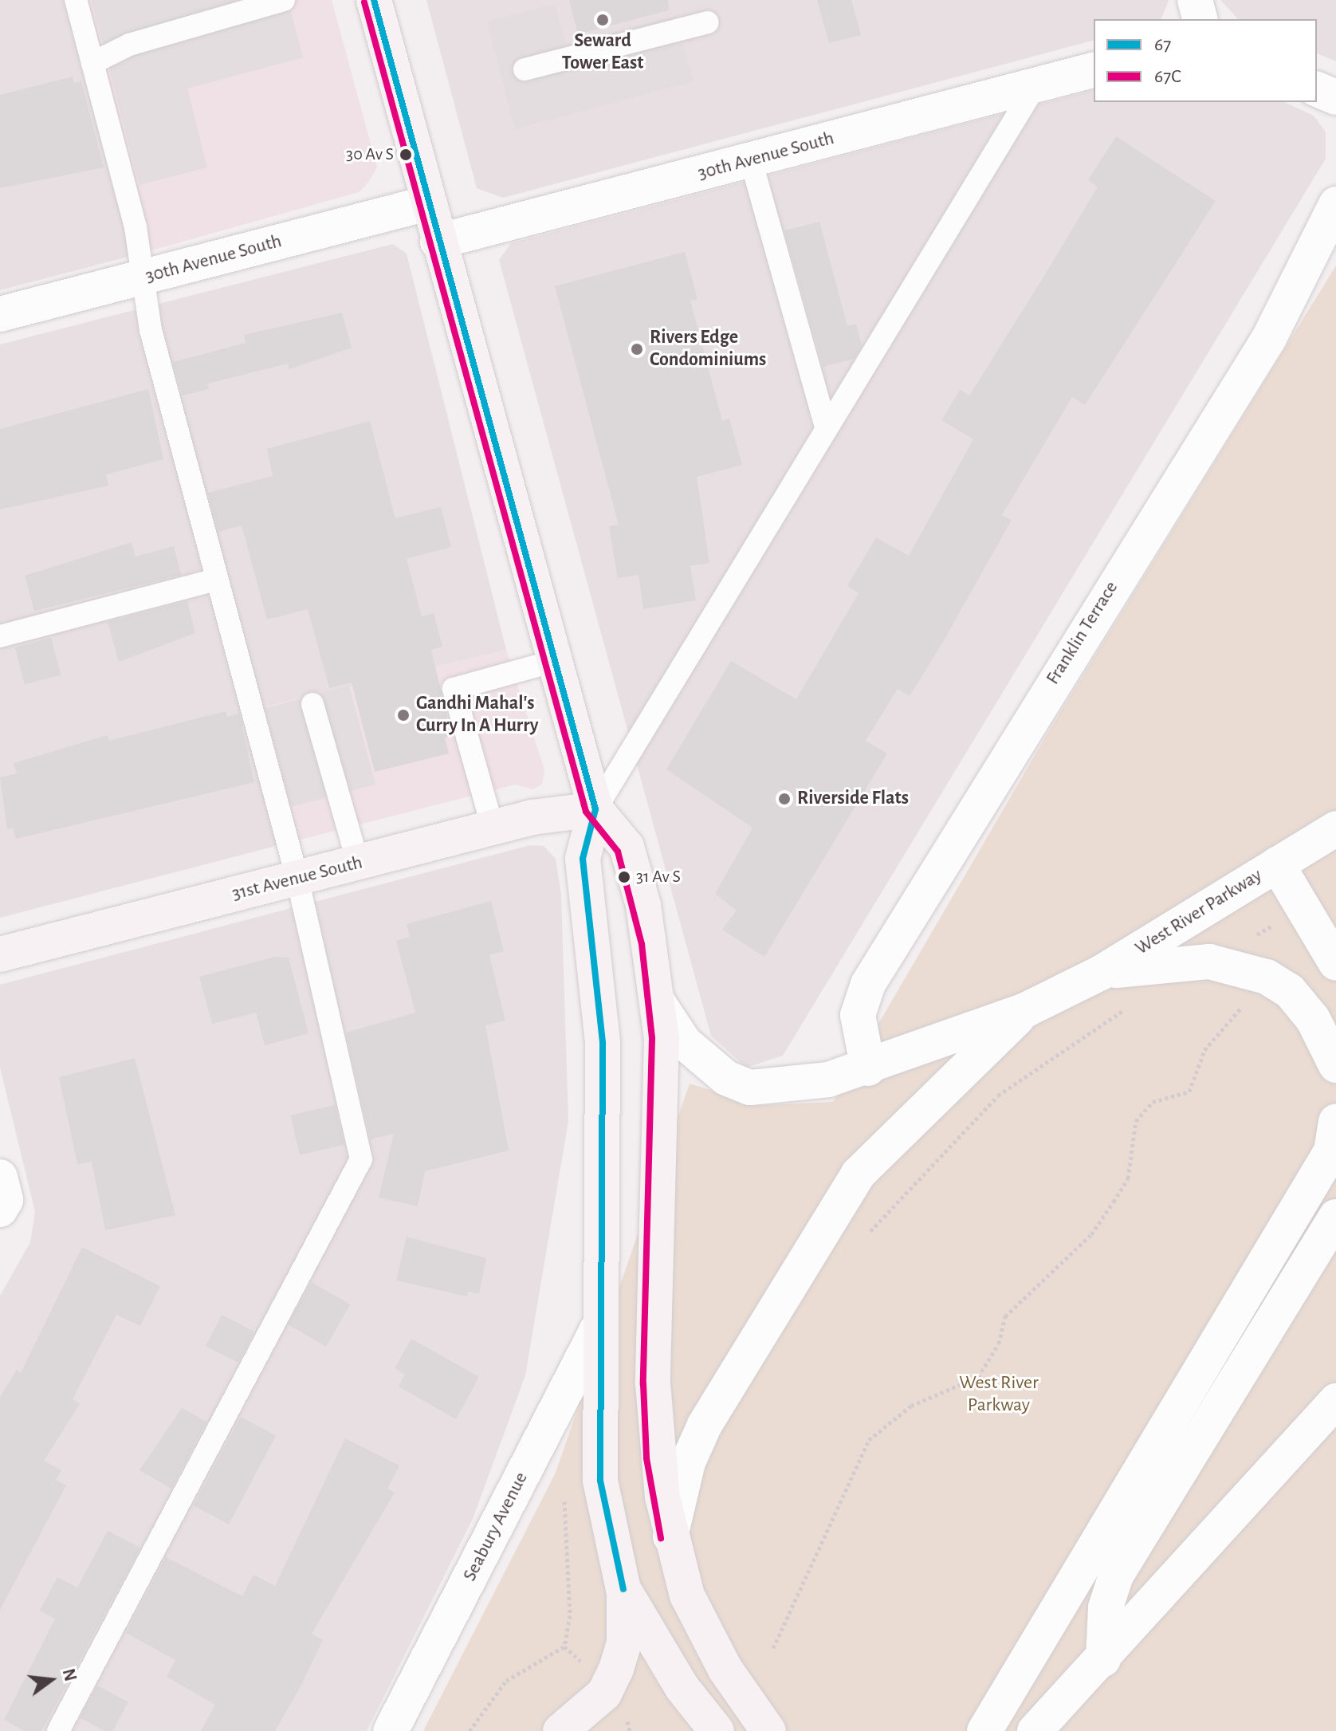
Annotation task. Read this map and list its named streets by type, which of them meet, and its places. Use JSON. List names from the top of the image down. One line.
{"streets":{"street":["30th Avenue South","Franklin Terrace","31st Avenue South","West River Parkway","Seabury Avenue"]},"crossings":[["Franklin Terrace","West River Parkway"]],"parks":["West River Parkway"],"places":["Seward Tower East","30 Av S","Rivers Edge Condominiums","Gandhi Mahal's Curry In A Hurry","Riverside Flats","31 Av S"],"lines":["transit line 67","transit line 67C"],"legend":["67","67C"],"north":"right"}
